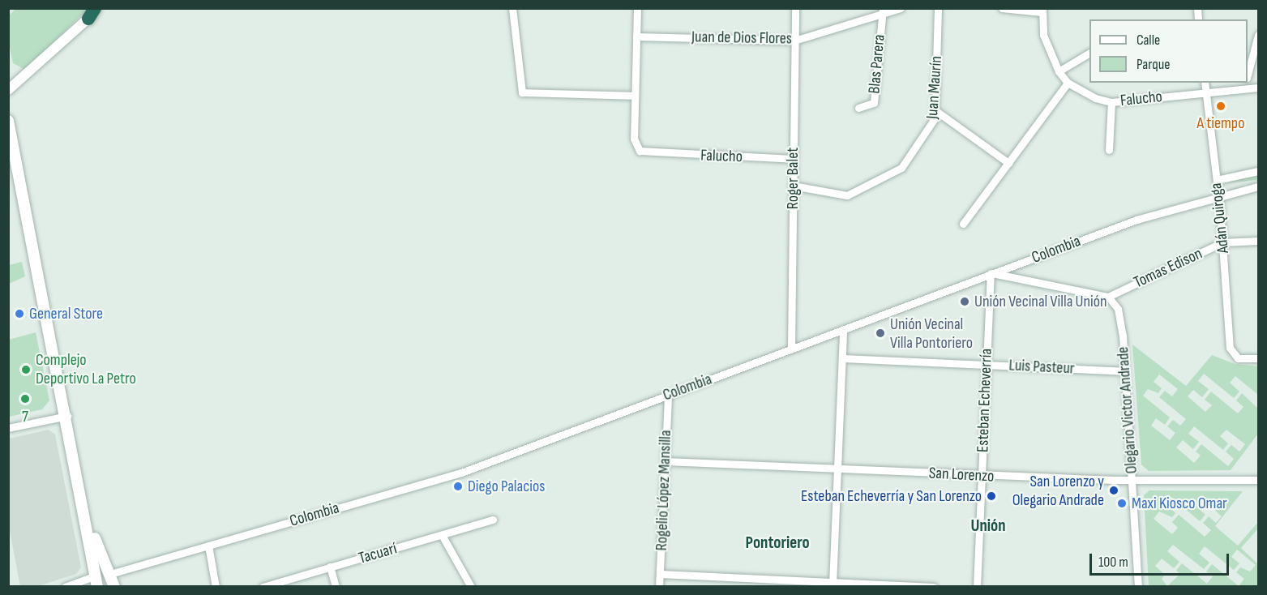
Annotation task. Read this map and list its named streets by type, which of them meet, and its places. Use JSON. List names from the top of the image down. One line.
{"streets":{"street":["Juan de Dios Flores","Blas Parera","Juan Maurín","Falucho","Roger Balet","Adán Quiroga","Colombia","Tomas Edison","Luis Pasteur","Esteban Echeverría","Olegario Victor Andrade","San Lorenzo","Rogelio López Mansilla","Tacuarí"]},"crossings":[["Juan de Dios Flores","Blas Parera"],["Juan de Dios Flores","Roger Balet"],["Juan Maurín","Roger Balet"],["Falucho","Roger Balet"],["Falucho","Adán Quiroga"],["Roger Balet","Colombia"],["Adán Quiroga","Colombia"],["Adán Quiroga","Tomas Edison"],["Colombia","Esteban Echeverría"],["Colombia","Rogelio López Mansilla"],["Tomas Edison","Olegario Victor Andrade"],["Luis Pasteur","Esteban Echeverría"],["Luis Pasteur","Olegario Victor Andrade"],["Esteban Echeverría","San Lorenzo"],["Olegario Victor Andrade","San Lorenzo"],["San Lorenzo","Rogelio López Mansilla"]],"districts":["Unión","Pontoriero"],"places":["A tiempo","Unión Vecinal Villa Unión","General Store","Unión Vecinal Villa Pontoriero","Complejo Deportivo La Petro","7","Diego Palacios","San Lorenzo y Olegario Andrade","Esteban Echeverría y San Lorenzo","Maxi Kiosco Omar"],"legend":["Calle","Parque"],"scale_bar":"100 m"}
